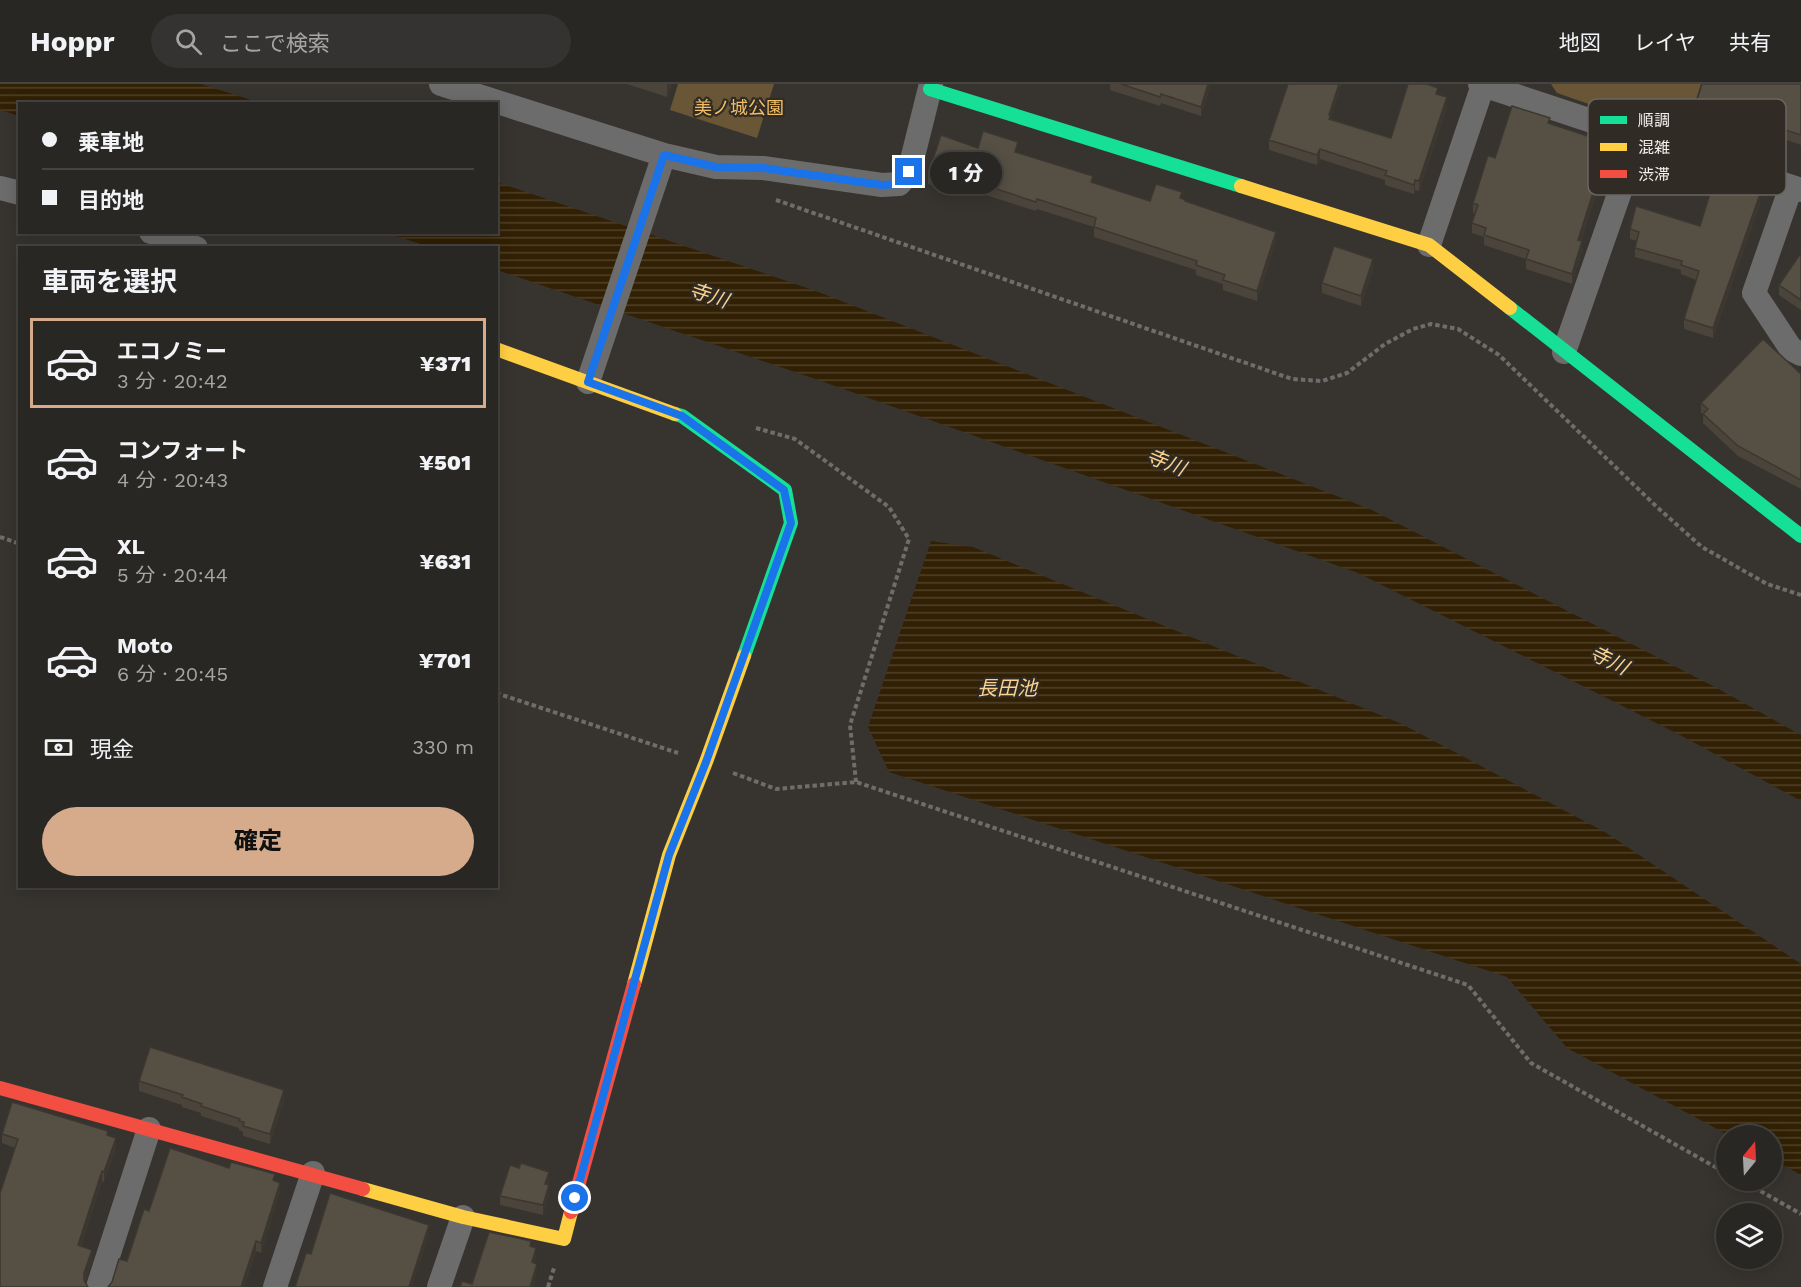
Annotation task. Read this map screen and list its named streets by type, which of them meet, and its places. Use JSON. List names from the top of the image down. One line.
{"water":["寺川","長田池"],"parks":["美ノ城公園"],"legend":["順調","混雑","渋滞"],"north":"top","page":{"header":"Hoppr","search":"ここで検索","nav":["地図","レイヤ","共有"],"banner":["乗車地","目的地"],"bubble":"1 分","heading":"車両を選択","list":[{"name":"エコノミー","note":"3 分 · 20:42","value":"¥371"},{"name":"コンフォート","note":"4 分 · 20:43","value":"¥501"},{"name":"XL","note":"5 分 · 20:44","value":"¥631"},{"name":"Moto","note":"6 分 · 20:45","value":"¥701"}],"pay":["現金","330 m"],"buttons":"確定"}}
